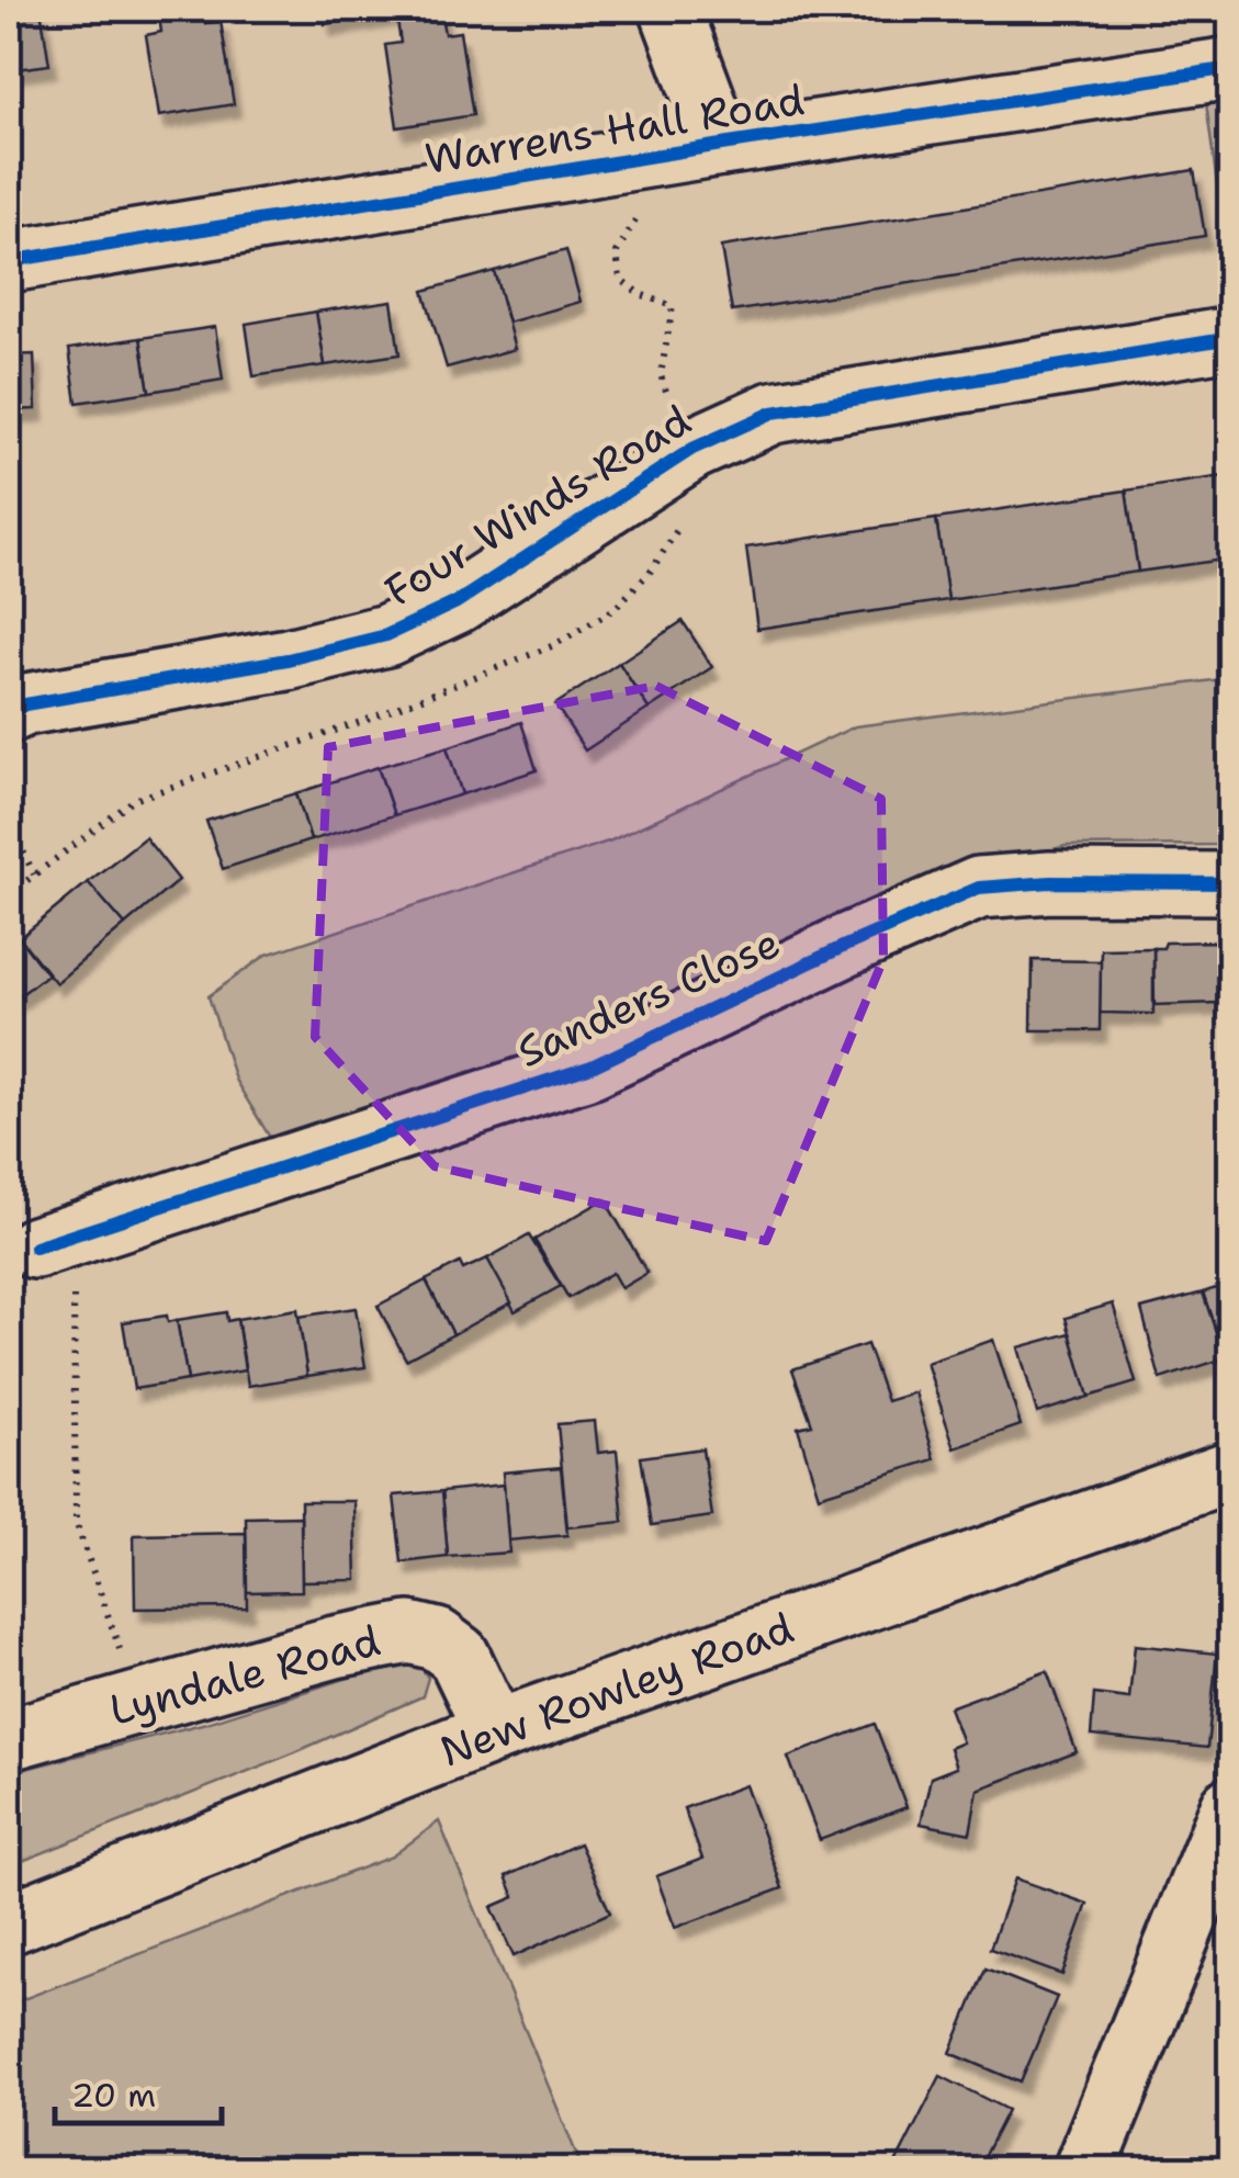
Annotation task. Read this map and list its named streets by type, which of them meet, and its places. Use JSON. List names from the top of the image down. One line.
{"streets":{"street":["Warrens Hall Road","Four Winds Road","Sanders Close","Lyndale Road","New Rowley Road"]},"crossings":[["Lyndale Road","New Rowley Road"]],"scale_bar":"20 m"}
